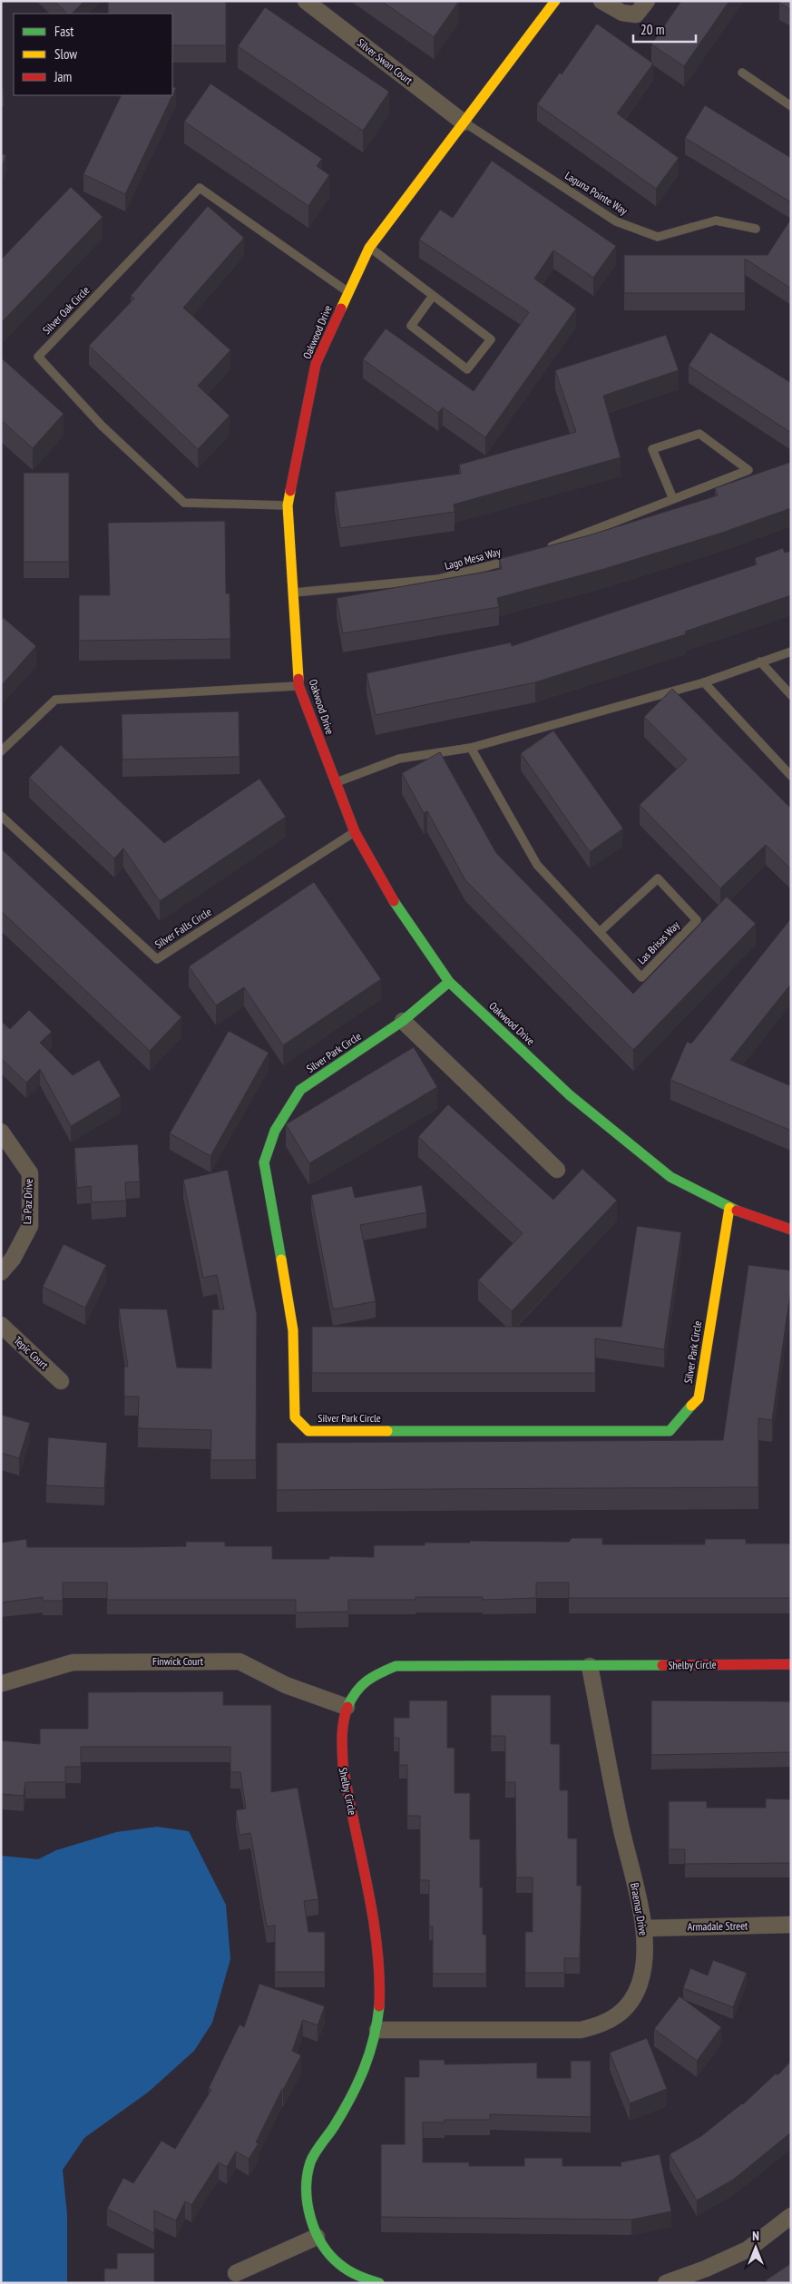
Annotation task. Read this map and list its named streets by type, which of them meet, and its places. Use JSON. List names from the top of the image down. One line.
{"streets":{"street":["Silver Swan Court","Oakwood Drive","Silver Park Circle","La Paz Drive","Tepic Court","Finwick Court","Shelby Circle","Braemar Drive","Armadale Street"],"lane":["Laguna Pointe Way","Silver Oak Circle","Lago Mesa Way","Silver Falls Circle","Las Brisas Way"]},"crossings":[["Silver Swan Court","Laguna Pointe Way"],["Silver Swan Court","Oakwood Drive"],["Laguna Pointe Way","Oakwood Drive"],["Silver Oak Circle","Oakwood Drive"],["Oakwood Drive","Lago Mesa Way"],["Oakwood Drive","Silver Falls Circle"],["Oakwood Drive","Silver Park Circle"],["Finwick Court","Shelby Circle"],["Shelby Circle","Braemar Drive"],["Braemar Drive","Armadale Street"]],"legend":["Fast","Slow","Jam"],"scale_bar":"20 m","north":"top"}
